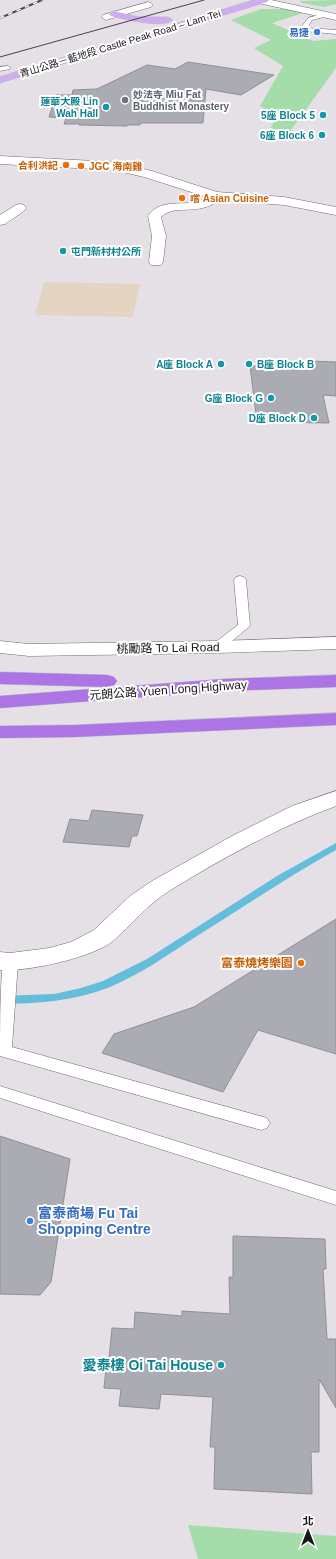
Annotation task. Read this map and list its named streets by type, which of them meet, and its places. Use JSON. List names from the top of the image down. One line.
{"streets":{"highway":["元朗公路 Yuen Long Highway"],"main road":["青山公路－藍地段 Castle Peak Road – Lam Tei"],"street":["桃勵路 To Lai Road"]},"places":["易捷","妙法寺 Miu Fat Buddhist Monastery","蓮華大殿 Lin Wah Hall","5座 Block 5","6座 Block 6","合利洪記","JGC 海南雞","嚐 Asian Cuisine","屯門新村村公所","A座 Block A","B座 Block B","G座 Block G","D座 Block D","富泰燒烤樂園","富泰商場 Fu Tai Shopping Centre","愛泰樓 Oi Tai House"],"north":"top"}
